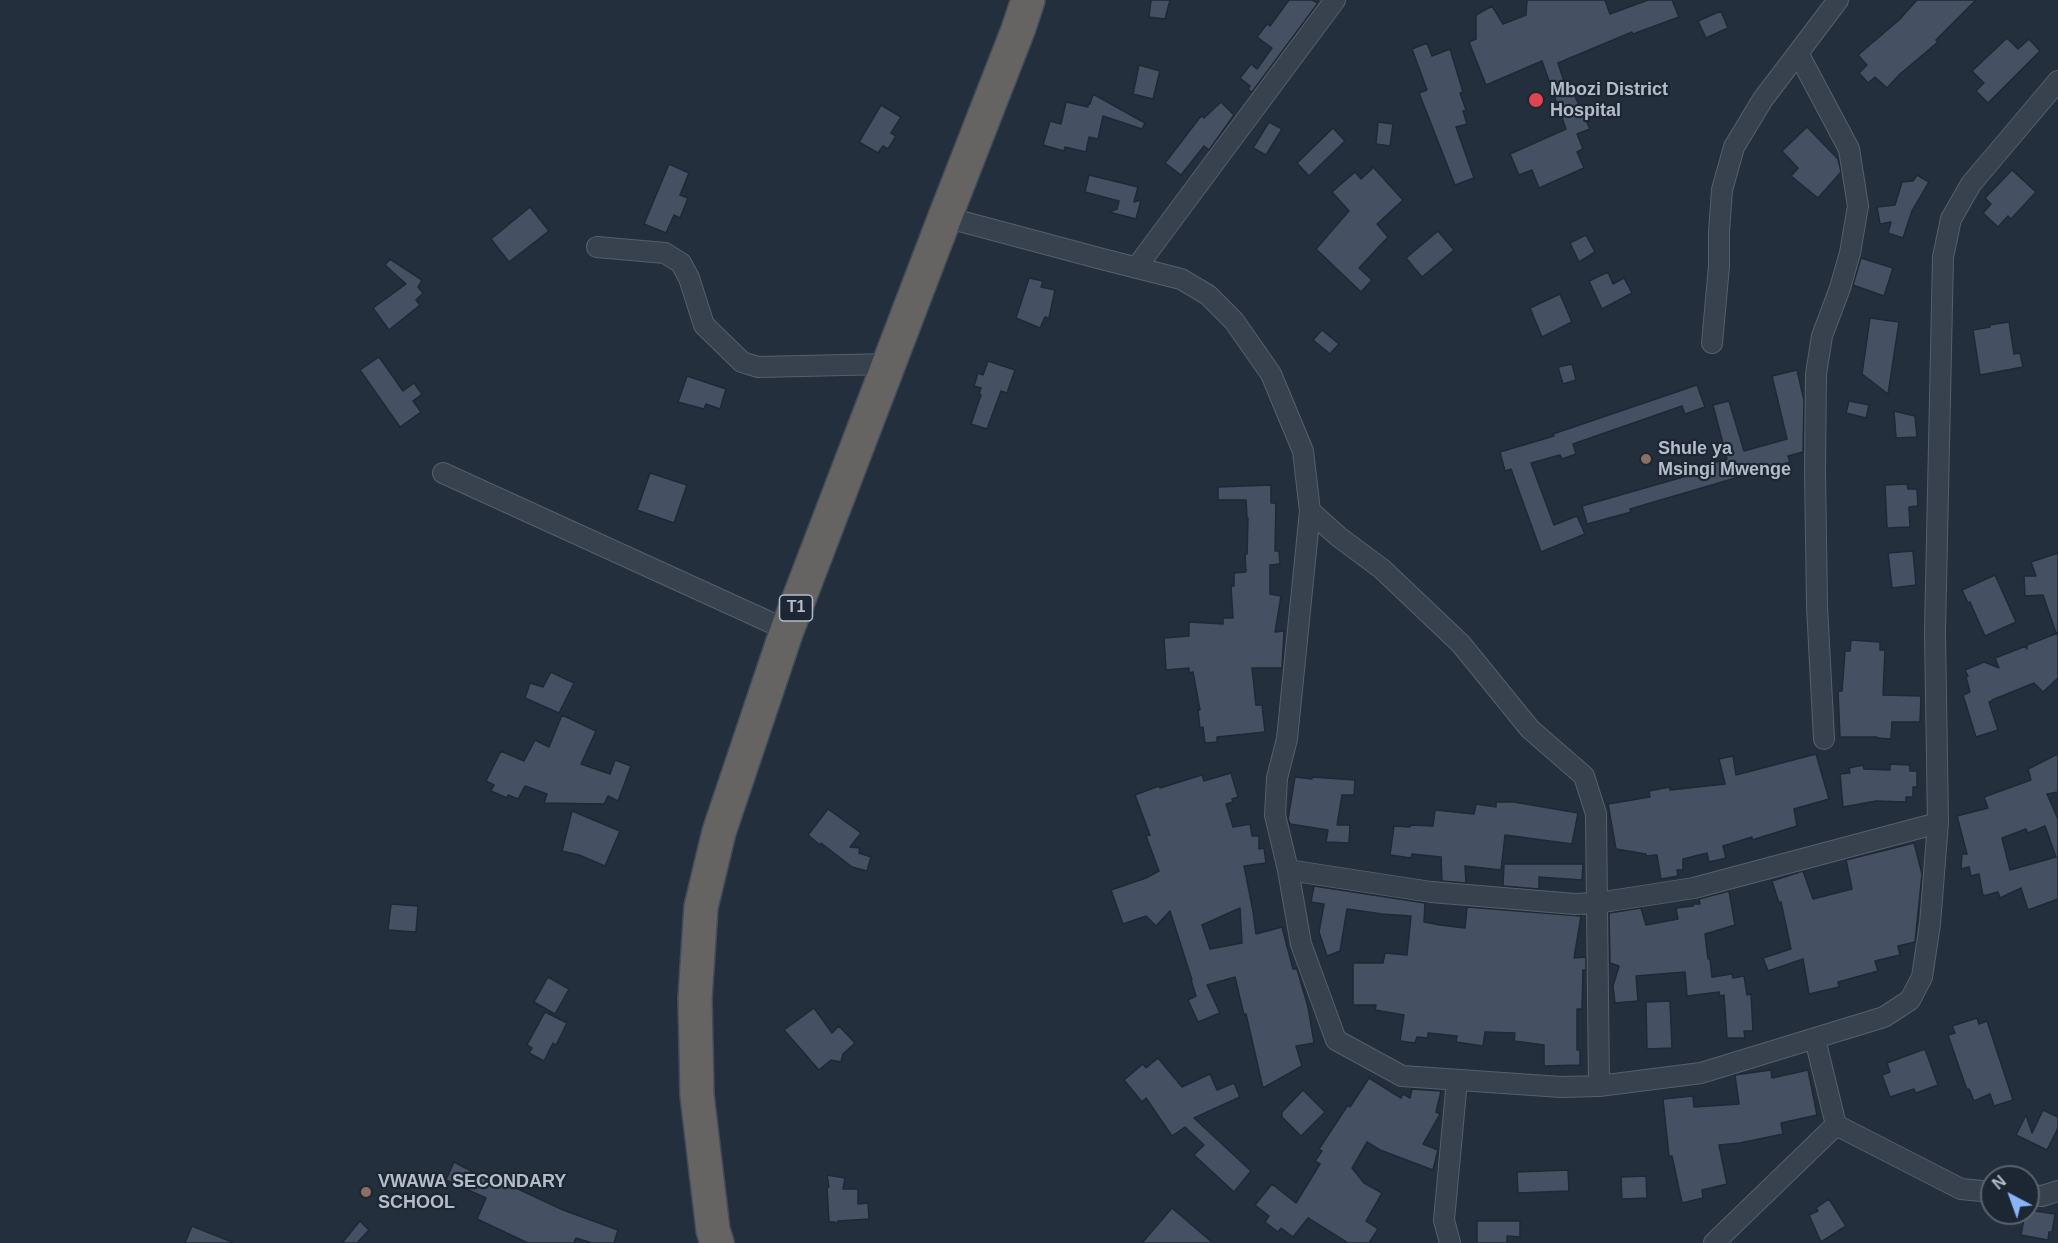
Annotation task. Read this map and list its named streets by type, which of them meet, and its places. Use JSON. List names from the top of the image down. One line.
{"streets":{"highway":["T1"]},"places":["Mbozi District Hospital","Shule ya Msingi Mwenge","VWAWA SECONDARY SCHOOL"],"north":"top left"}
